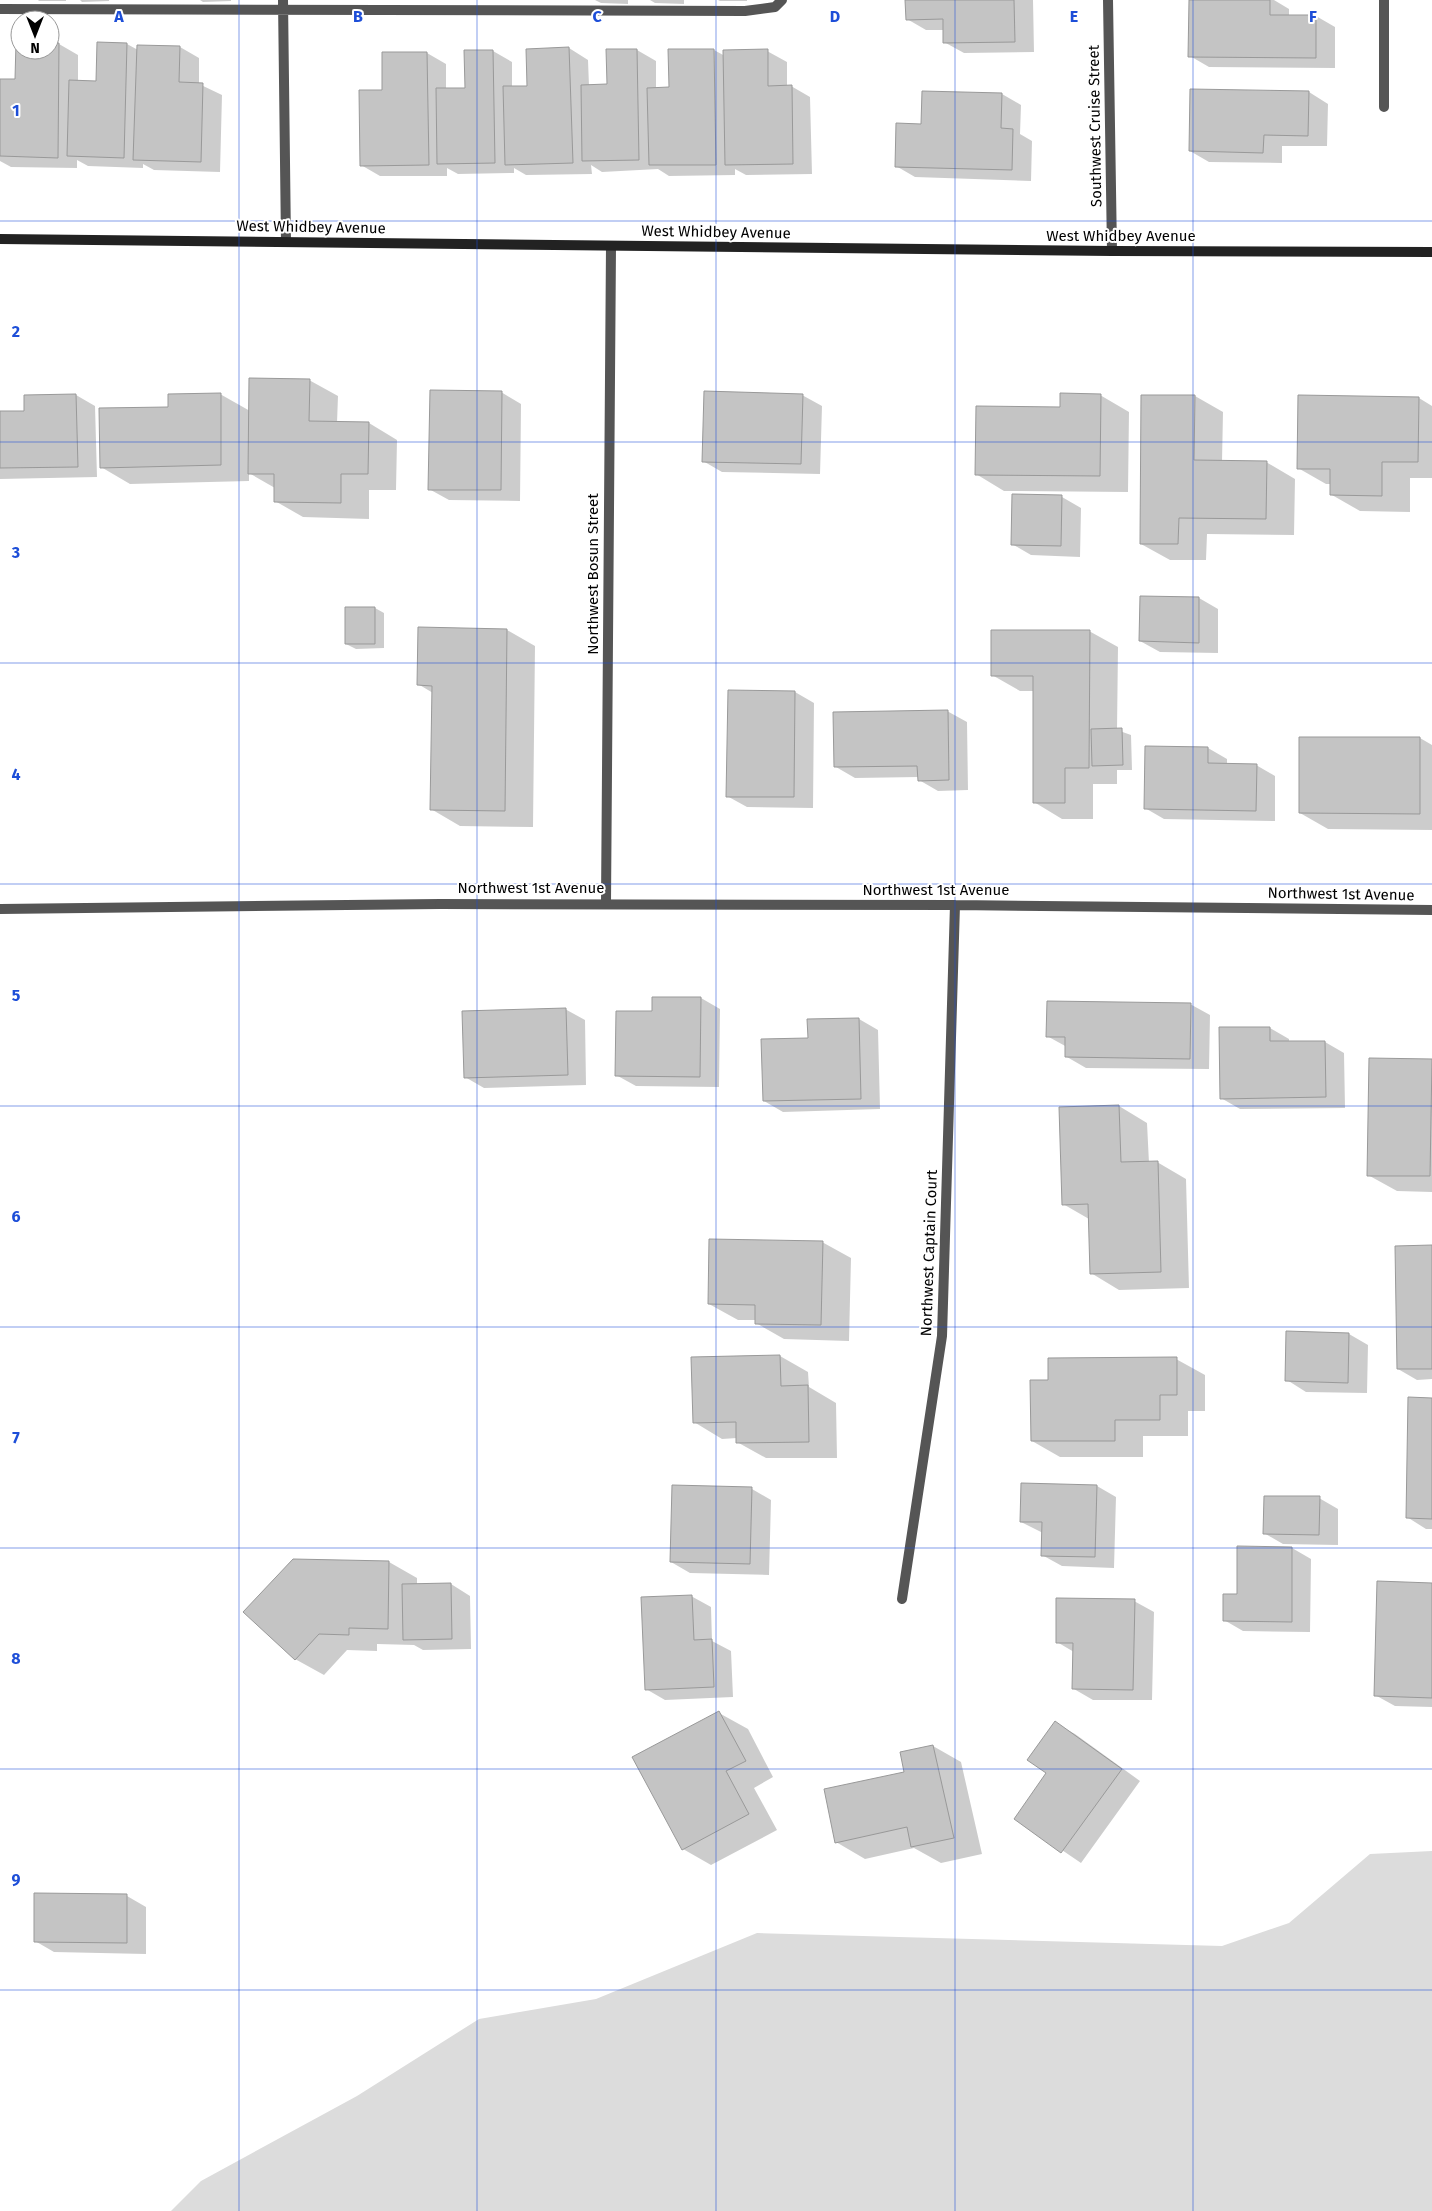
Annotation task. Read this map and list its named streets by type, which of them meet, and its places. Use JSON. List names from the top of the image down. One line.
{"streets":{"street":["Southwest Cruise Street","West Whidbey Avenue","Northwest Bosun Street","Northwest 1st Avenue","Northwest Captain Court"]},"crossings":[["Southwest Cruise Street","West Whidbey Avenue"],["West Whidbey Avenue","Northwest Bosun Street"],["Northwest Bosun Street","Northwest 1st Avenue"],["Northwest 1st Avenue","Northwest Captain Court"]],"north":"bottom","grid":{"columns":["A","B","C","D","E","F"],"rows":["1","2","3","4","5","6","7","8","9"]}}
